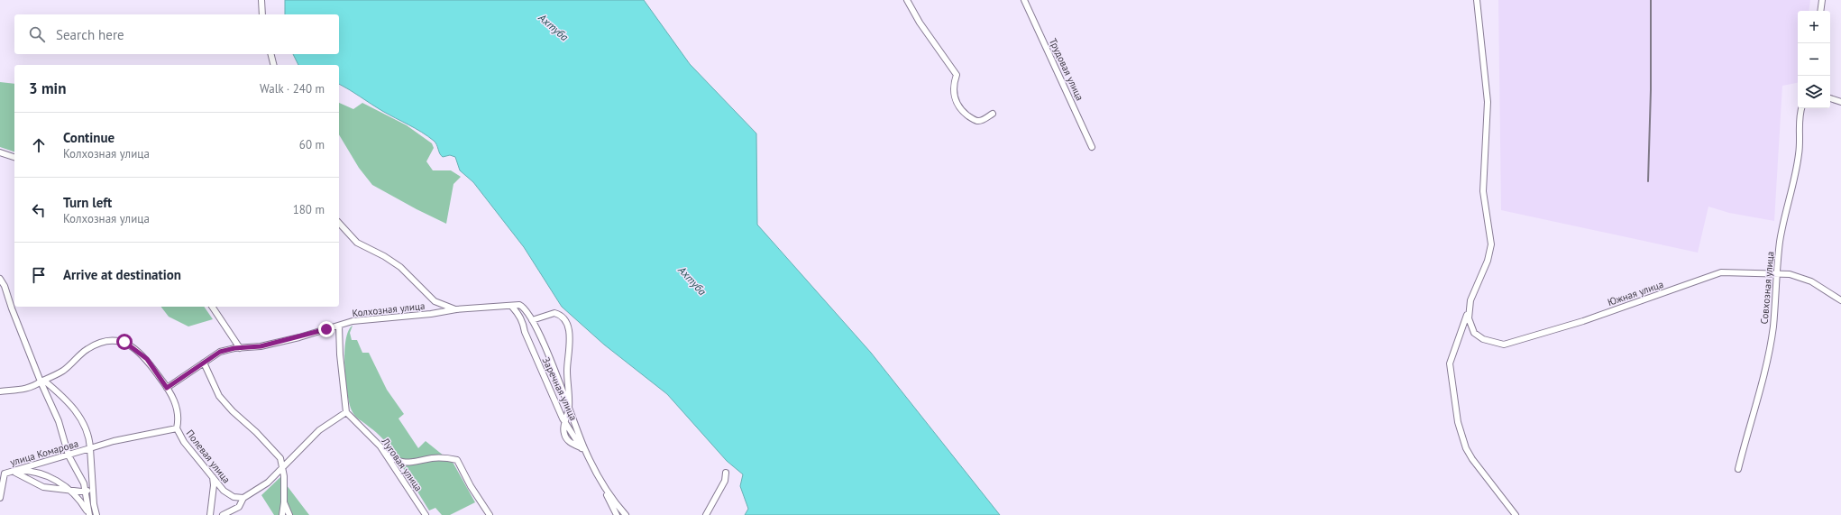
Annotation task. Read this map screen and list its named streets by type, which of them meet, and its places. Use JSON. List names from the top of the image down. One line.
{"streets":{"street":["Трудовая улица","Совхозная улица","Южная улица","Колхозная улица","Заречная улица","улица Комарова","Полевая улица","Луговая улица"]},"crossings":[["Совхозная улица","Южная улица"],["Колхозная улица","Заречная улица"],["улица Комарова","Полевая улица"]],"water":["Ахтуба"],"page":{"map_buttons":["+","−"],"search":"Search here","heading":["3 min","Walk · 240 m"],"list":[["Continue","Колхозная улица","60 m"],["Turn left","Колхозная улица","180 m"],"Arrive at destination"]}}
